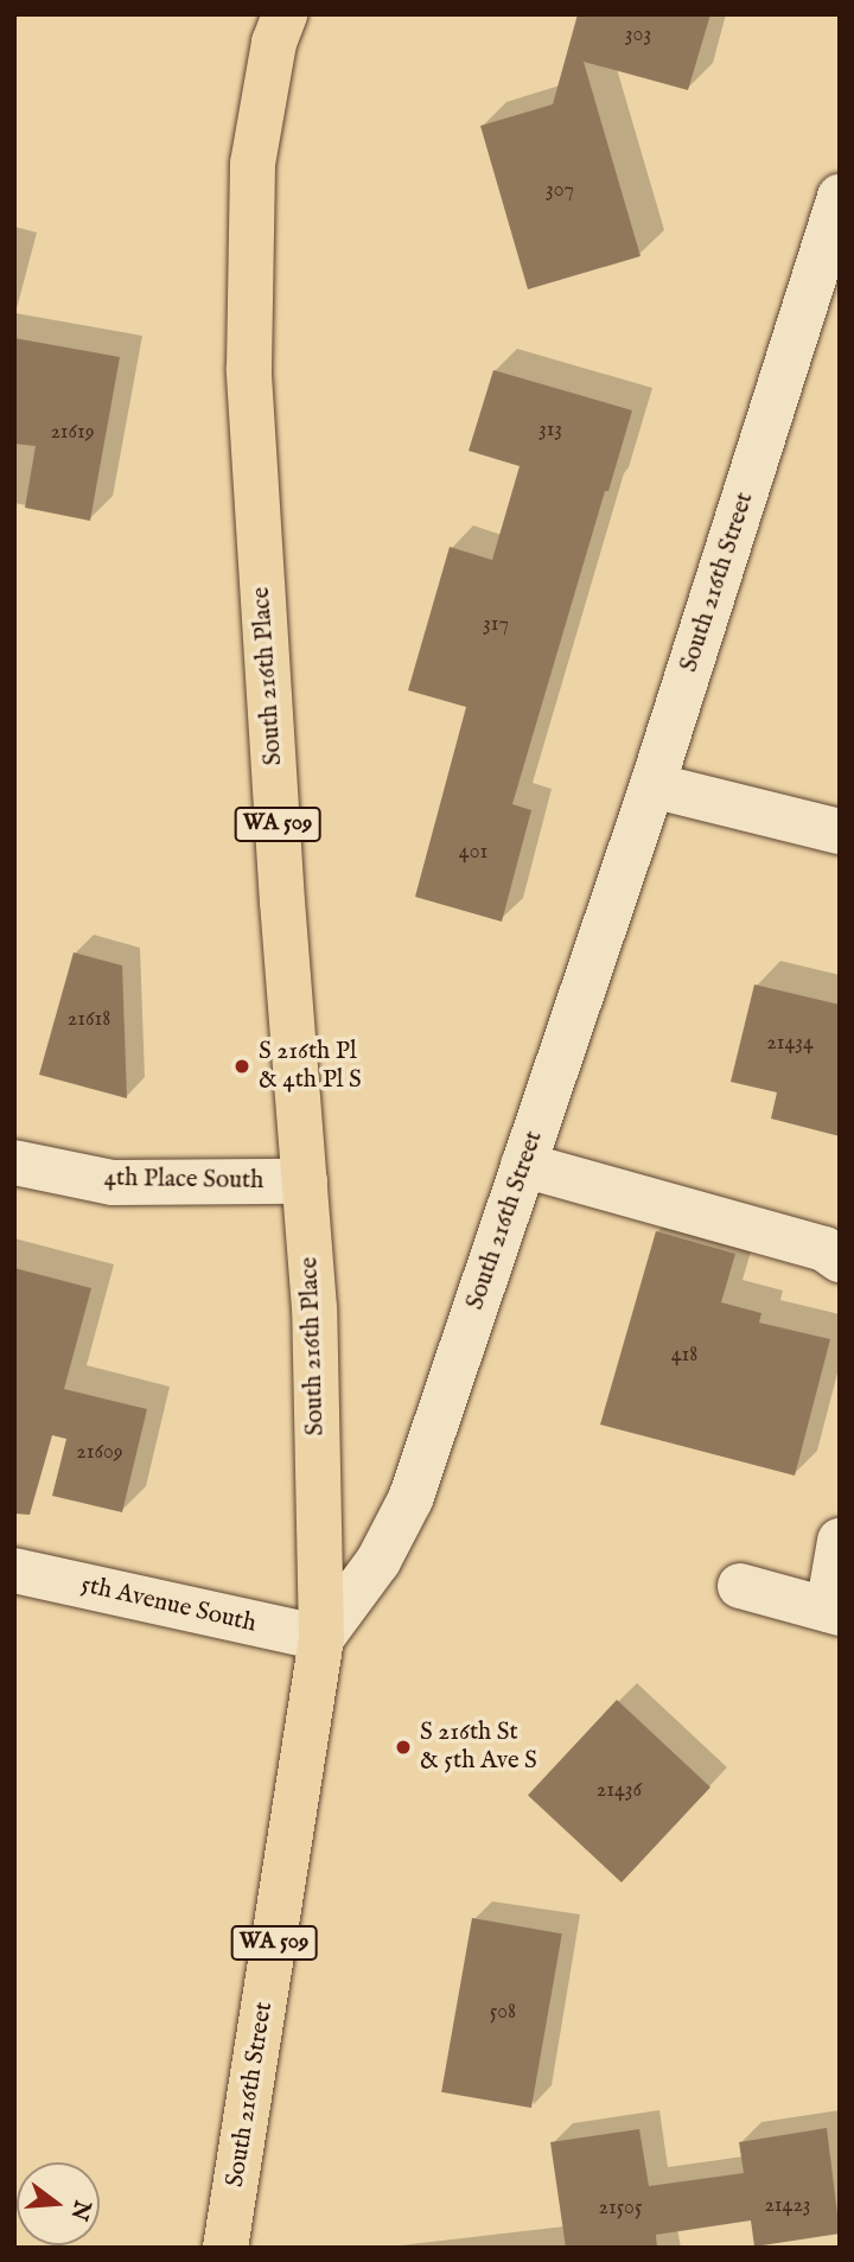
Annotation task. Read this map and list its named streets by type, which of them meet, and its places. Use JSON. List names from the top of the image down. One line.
{"streets":{"main road":["South 216th Street","South 216th Place","WA 509"],"street":["4th Place South","5th Avenue South"]},"crossings":[["South 216th Street","South 216th Place"],["South 216th Street","5th Avenue South"],["South 216th Place","4th Place South"],["South 216th Place","5th Avenue South"]],"places":["S 216th Pl & 4th Pl S","S 216th St & 5th Ave S"],"house_numbers":["303","307","313","21619","317","401","21618","21434","418","21609","21436","508","21423","21505"],"north":"right"}
